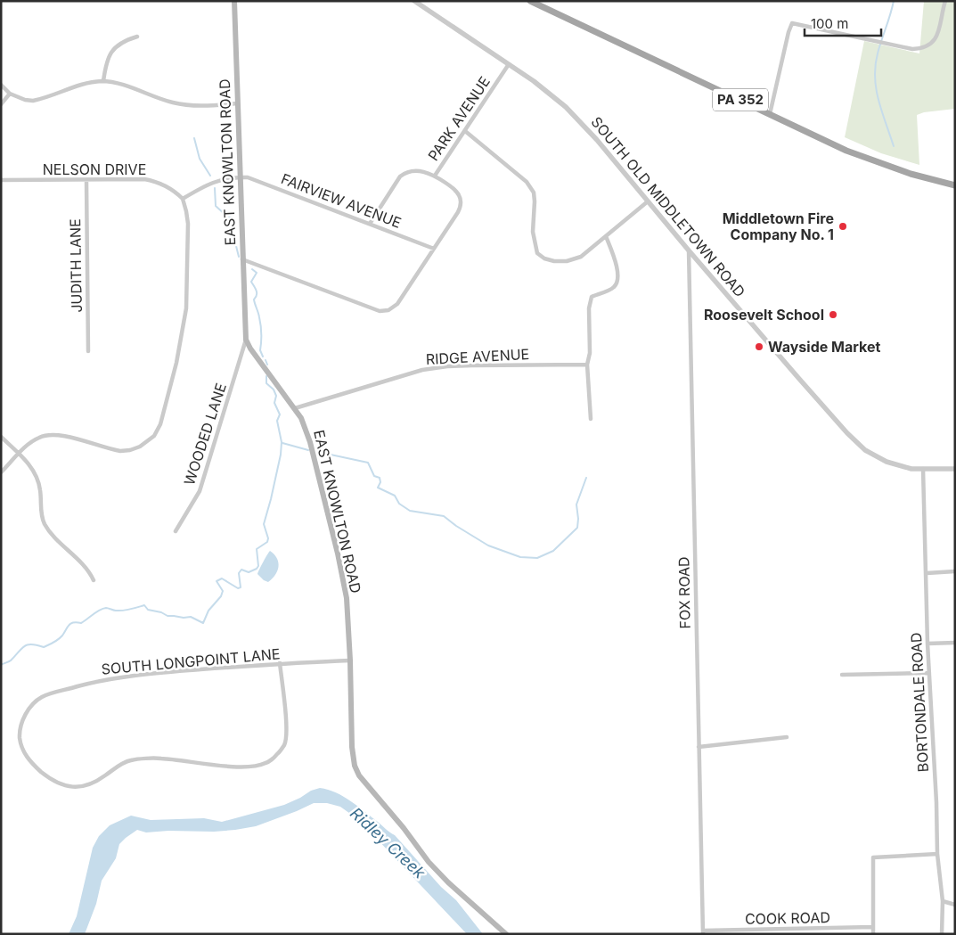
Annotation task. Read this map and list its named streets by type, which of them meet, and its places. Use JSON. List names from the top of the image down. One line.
{"streets":{"main road":["PA 352","EAST KNOWLTON ROAD"],"street":["PARK AVENUE","NELSON DRIVE","FAIRVIEW AVENUE","SOUTH OLD MIDDLETOWN ROAD","JUDITH LANE","RIDGE AVENUE","WOODED LANE","FOX ROAD","SOUTH LONGPOINT LANE","BORTONDALE ROAD","COOK ROAD"]},"crossings":[["PARK AVENUE","FAIRVIEW AVENUE"],["PARK AVENUE","SOUTH OLD MIDDLETOWN ROAD"],["EAST KNOWLTON ROAD","FAIRVIEW AVENUE"],["EAST KNOWLTON ROAD","RIDGE AVENUE"],["EAST KNOWLTON ROAD","WOODED LANE"],["EAST KNOWLTON ROAD","SOUTH LONGPOINT LANE"],["NELSON DRIVE","JUDITH LANE"],["SOUTH OLD MIDDLETOWN ROAD","FOX ROAD"],["SOUTH OLD MIDDLETOWN ROAD","BORTONDALE ROAD"],["FOX ROAD","COOK ROAD"]],"water":["Ridley Creek"],"places":["Middletown Fire Company No. 1","Roosevelt School","Wayside Market"],"scale_bar":"100 m"}
